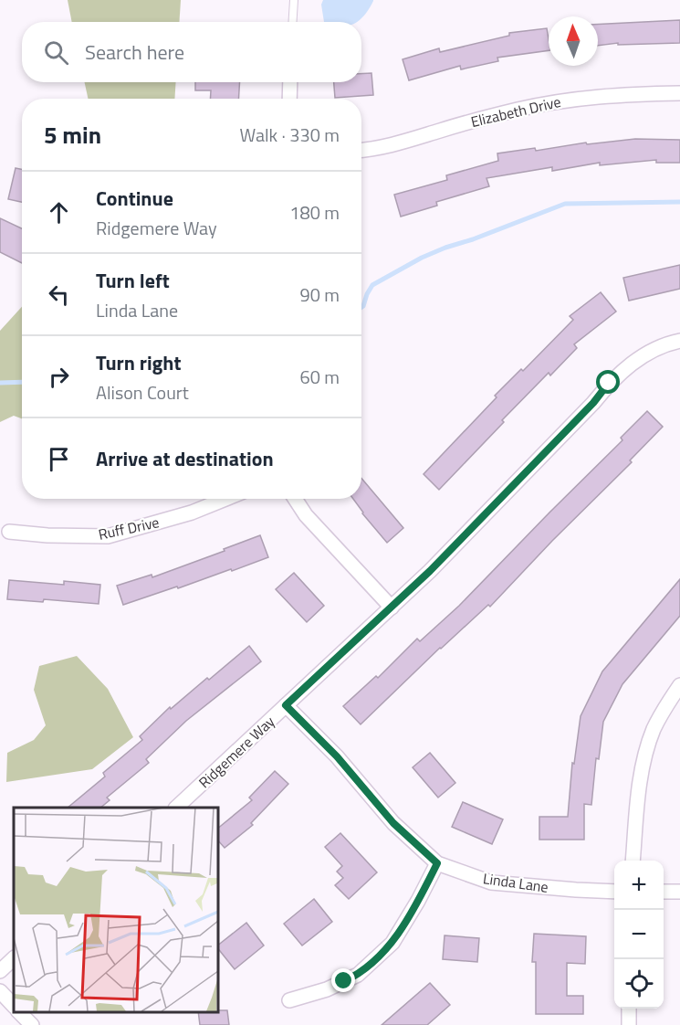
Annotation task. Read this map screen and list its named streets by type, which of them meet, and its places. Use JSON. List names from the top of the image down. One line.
{"streets":{"street":["Elizabeth Drive","Ruff Drive","Ridgemere Way","Linda Lane"]},"crossings":[["Ridgemere Way","Linda Lane"]],"north":"top","page":{"search":"Search here","heading":["5 min","Walk · 330 m"],"list":[["Continue","Ridgemere Way","180 m"],["Turn left","Linda Lane","90 m"],["Turn right","Alison Court","60 m"],"Arrive at destination"],"map_buttons":["+","−"]}}
